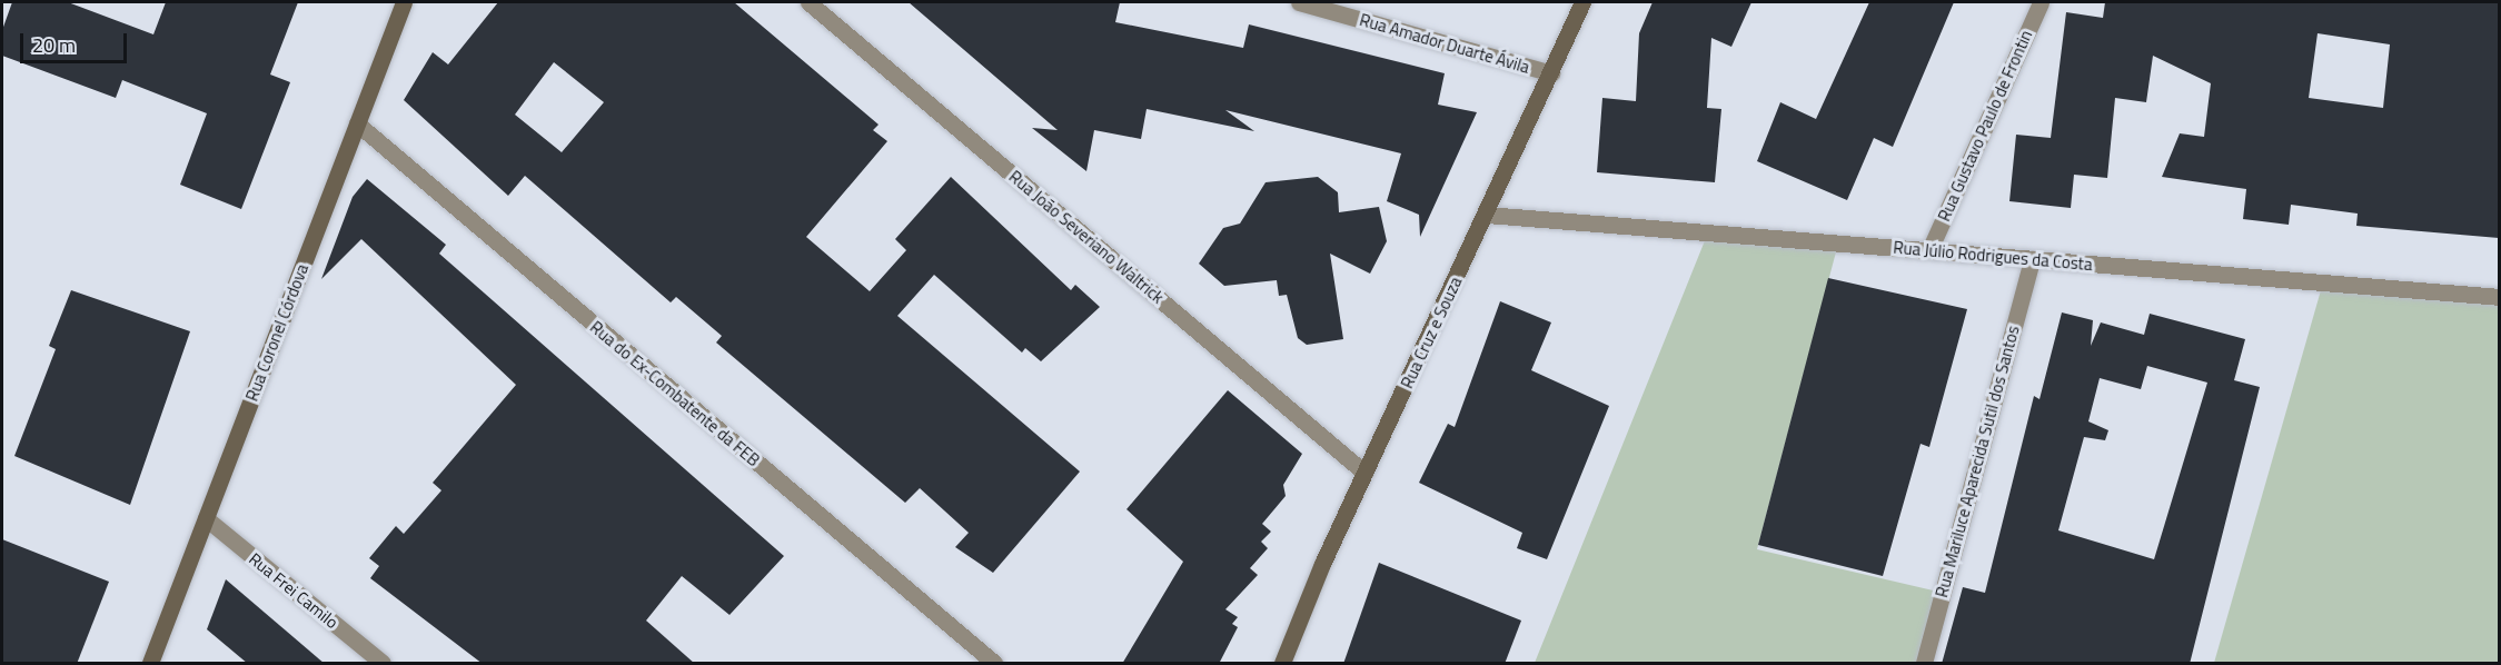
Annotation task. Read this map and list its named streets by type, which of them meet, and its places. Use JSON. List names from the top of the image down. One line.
{"streets":{"street":["Rua Amador Duarte Ávila","Rua Gustavo Paulo de Frontin","Rua João Severiano Waltrick","Rua Júlio Rodrigues da Costa","Rua Coronel Córdova","Rua Cruz e Souza","Rua do Ex-Combatente da FEB","Rua Mariluce Aparecida Sutil dos Santos","Rua Frei Camilo"]},"crossings":[["Rua Amador Duarte Ávila","Rua Cruz e Souza"],["Rua Gustavo Paulo de Frontin","Rua Júlio Rodrigues da Costa"],["Rua João Severiano Waltrick","Rua Cruz e Souza"],["Rua Júlio Rodrigues da Costa","Rua Cruz e Souza"],["Rua Júlio Rodrigues da Costa","Rua Mariluce Aparecida Sutil dos Santos"],["Rua Coronel Córdova","Rua do Ex-Combatente da FEB"],["Rua Coronel Córdova","Rua Frei Camilo"]],"scale_bar":"20 m"}
